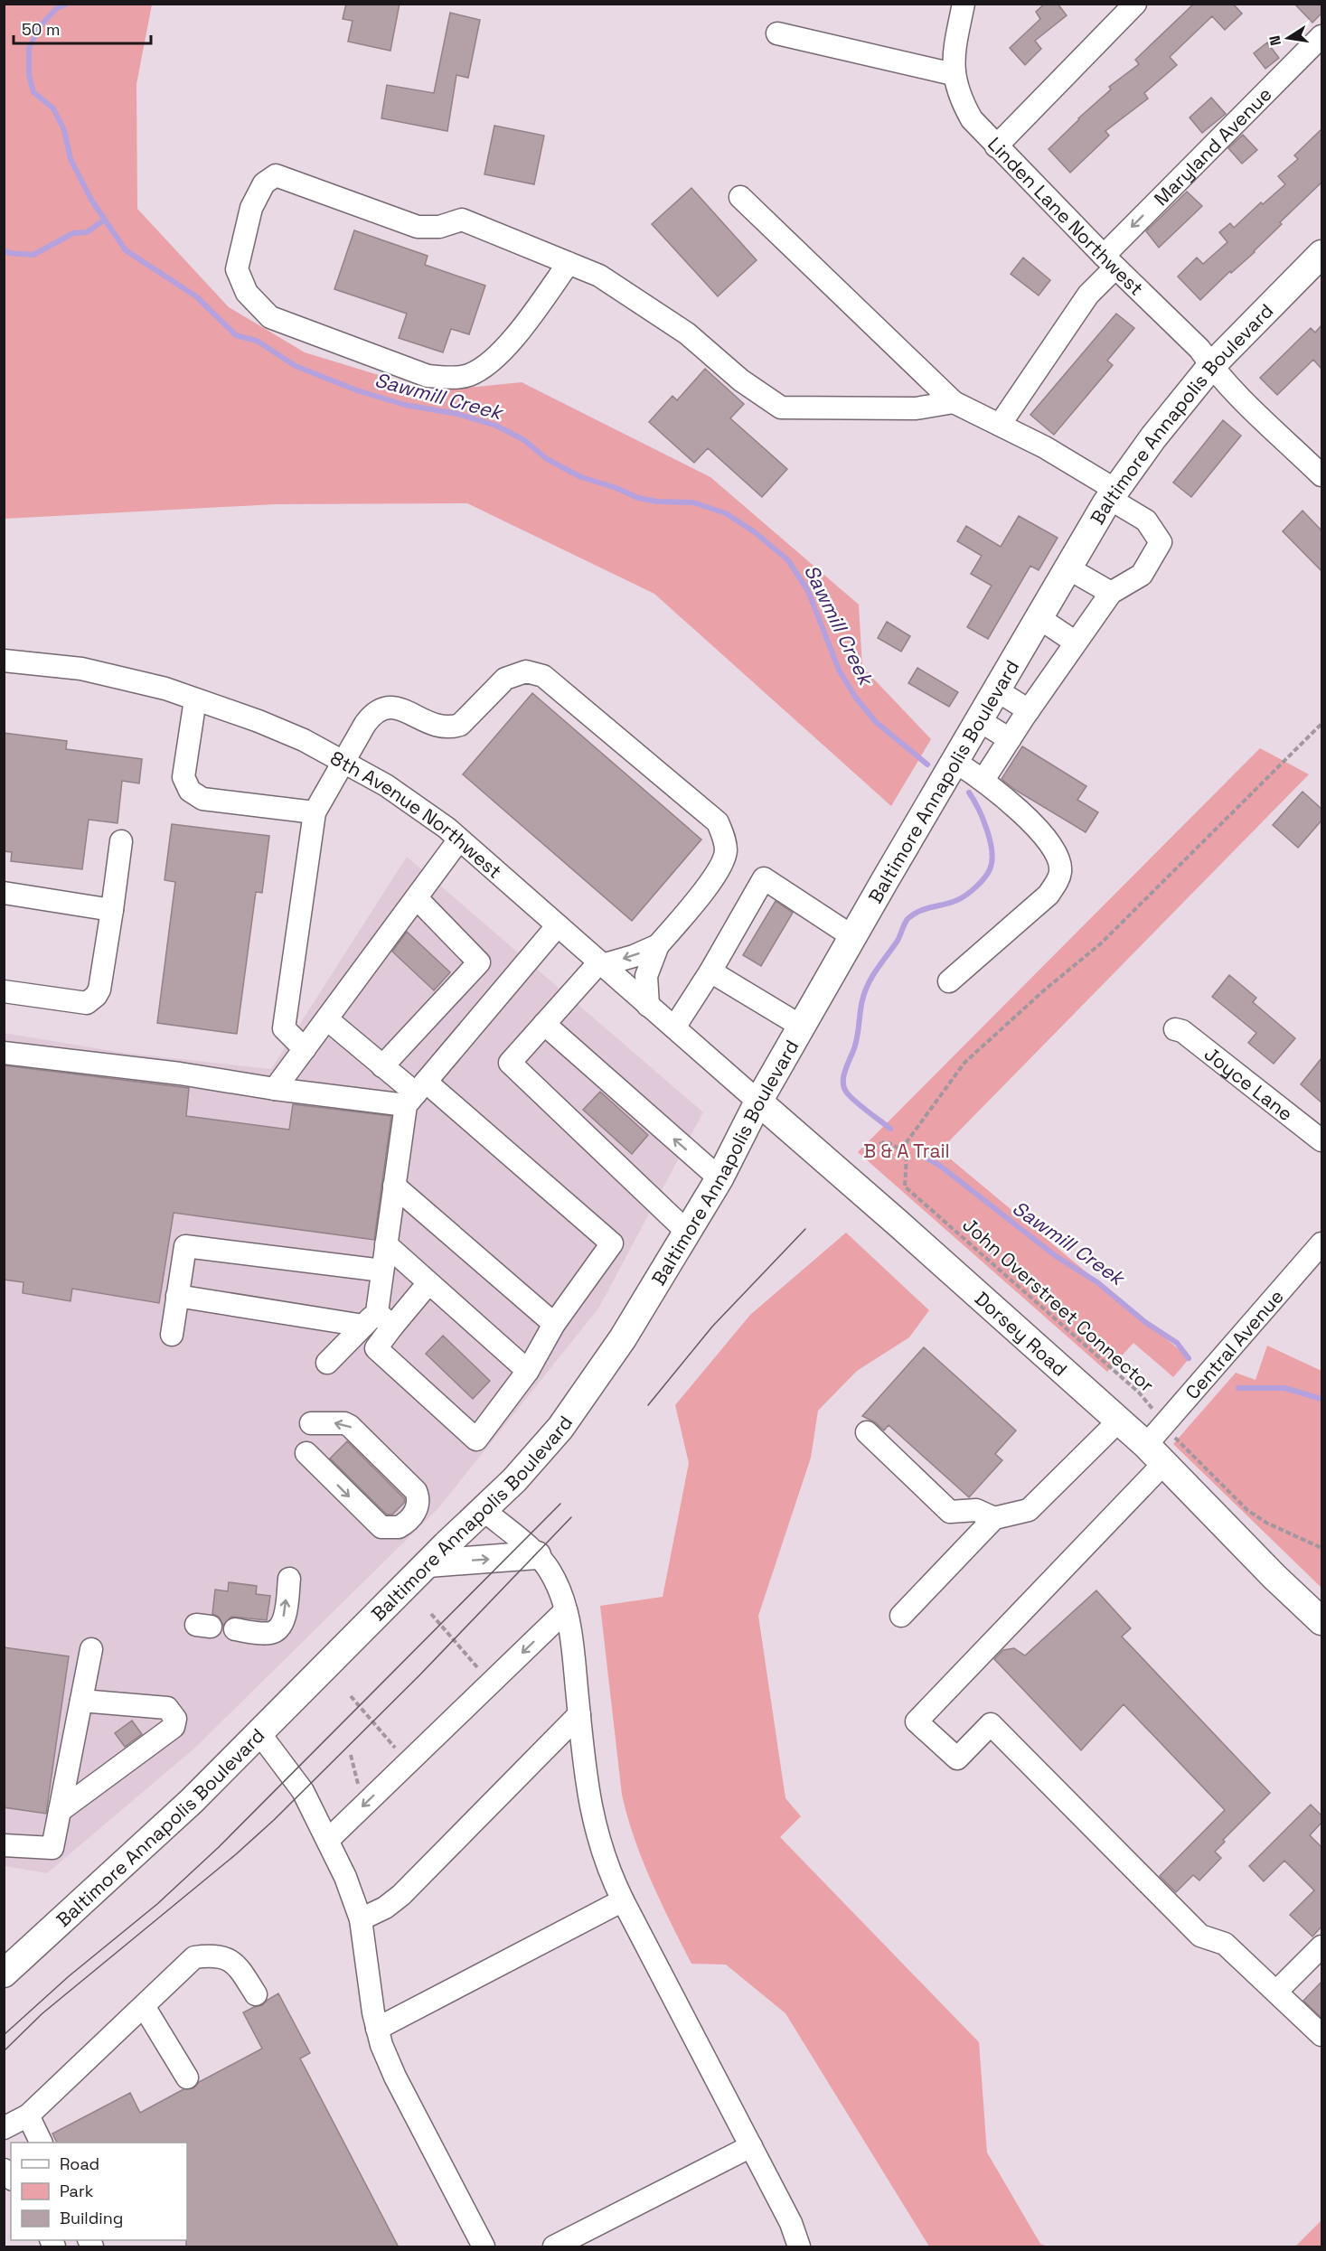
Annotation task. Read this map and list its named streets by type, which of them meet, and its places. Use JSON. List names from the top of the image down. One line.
{"streets":{"main road":["Baltimore Annapolis Boulevard","Dorsey Road"],"street":["Maryland Avenue","Linden Lane Northwest","8th Avenue Northwest","Joyce Lane","Central Avenue"],"path":["John Overstreet Connector"]},"crossings":[["Maryland Avenue","Linden Lane Northwest"],["Linden Lane Northwest","Baltimore Annapolis Boulevard"],["Baltimore Annapolis Boulevard","8th Avenue Northwest"],["Baltimore Annapolis Boulevard","Dorsey Road"],["8th Avenue Northwest","Dorsey Road"],["John Overstreet Connector","Central Avenue"],["Dorsey Road","Central Avenue"]],"water":["Sawmill Creek"],"parks":["B & A Trail"],"legend":["Road","Park","Building"],"scale_bar":"50 m","north":"left"}
